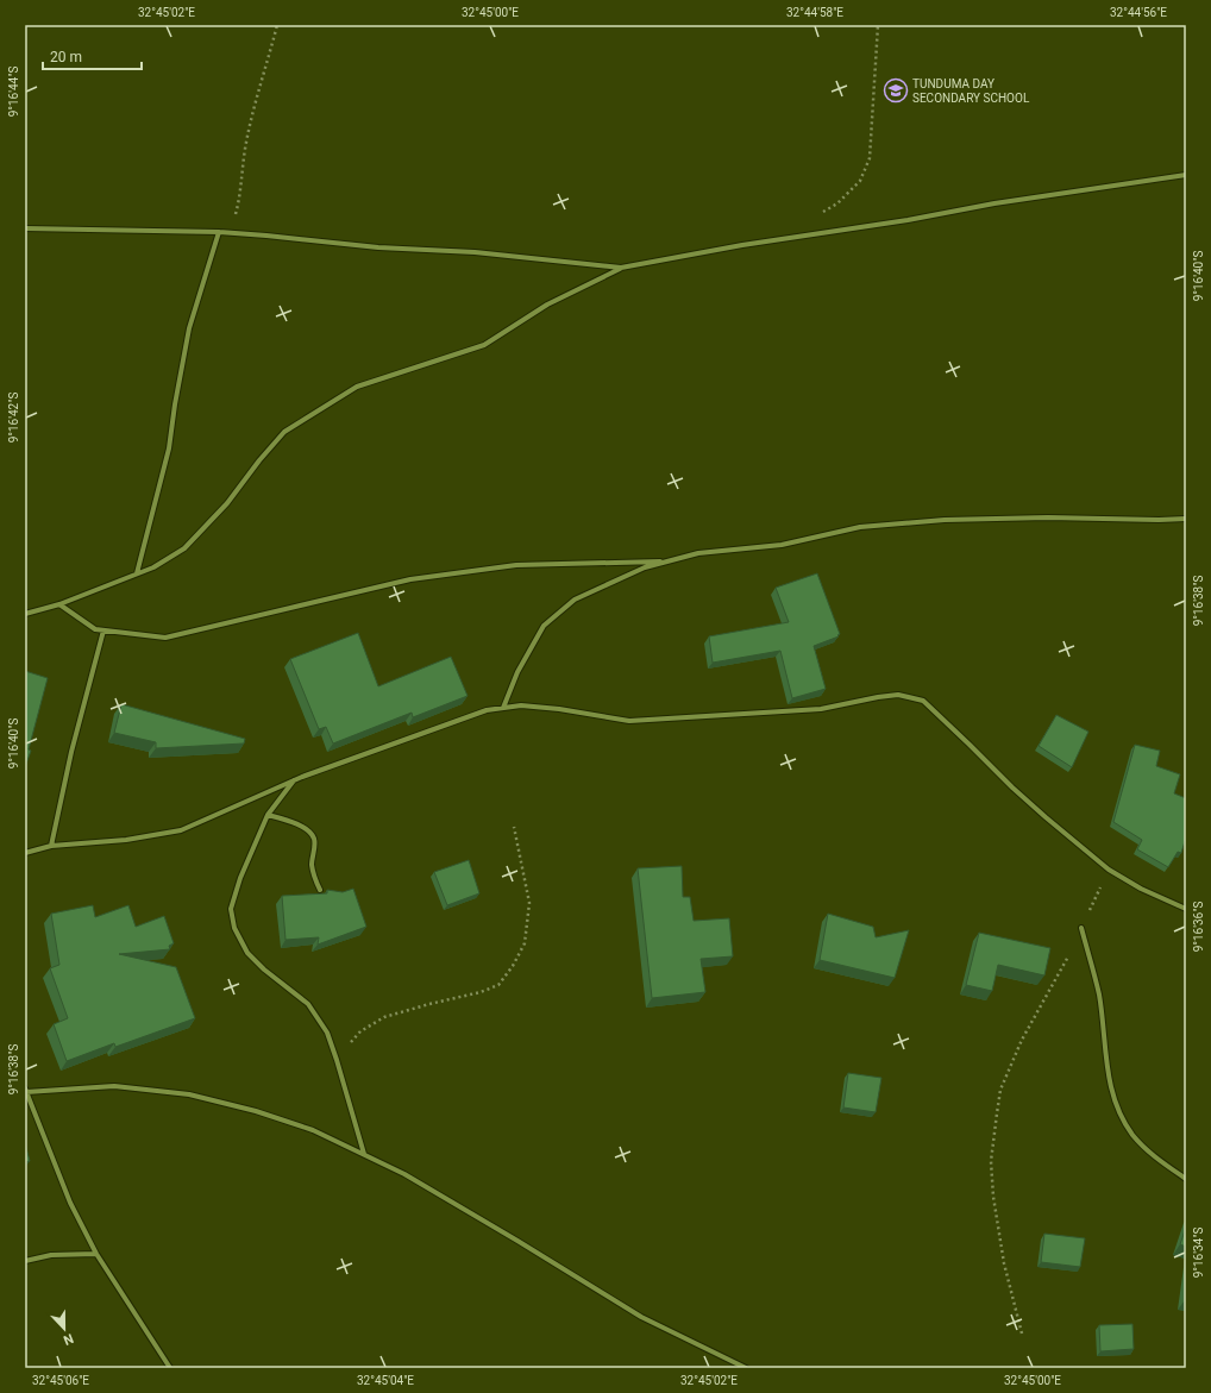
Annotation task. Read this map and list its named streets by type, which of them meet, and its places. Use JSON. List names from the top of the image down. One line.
{"places":{"school or university":["TUNDUMA DAY SECONDARY SCHOOL"]},"scale_bar":"20 m","north":"bottom","coordinates":["32°45'02\"E","32°45'00\"E","32°44'58\"E","32°44'56\"E","9°16'44\"S","9°16'40\"S","9°16'42\"S","9°16'38\"S","9°16'36\"S","9°16'34\"S","32°45'06\"E","32°45'04\"E"]}
